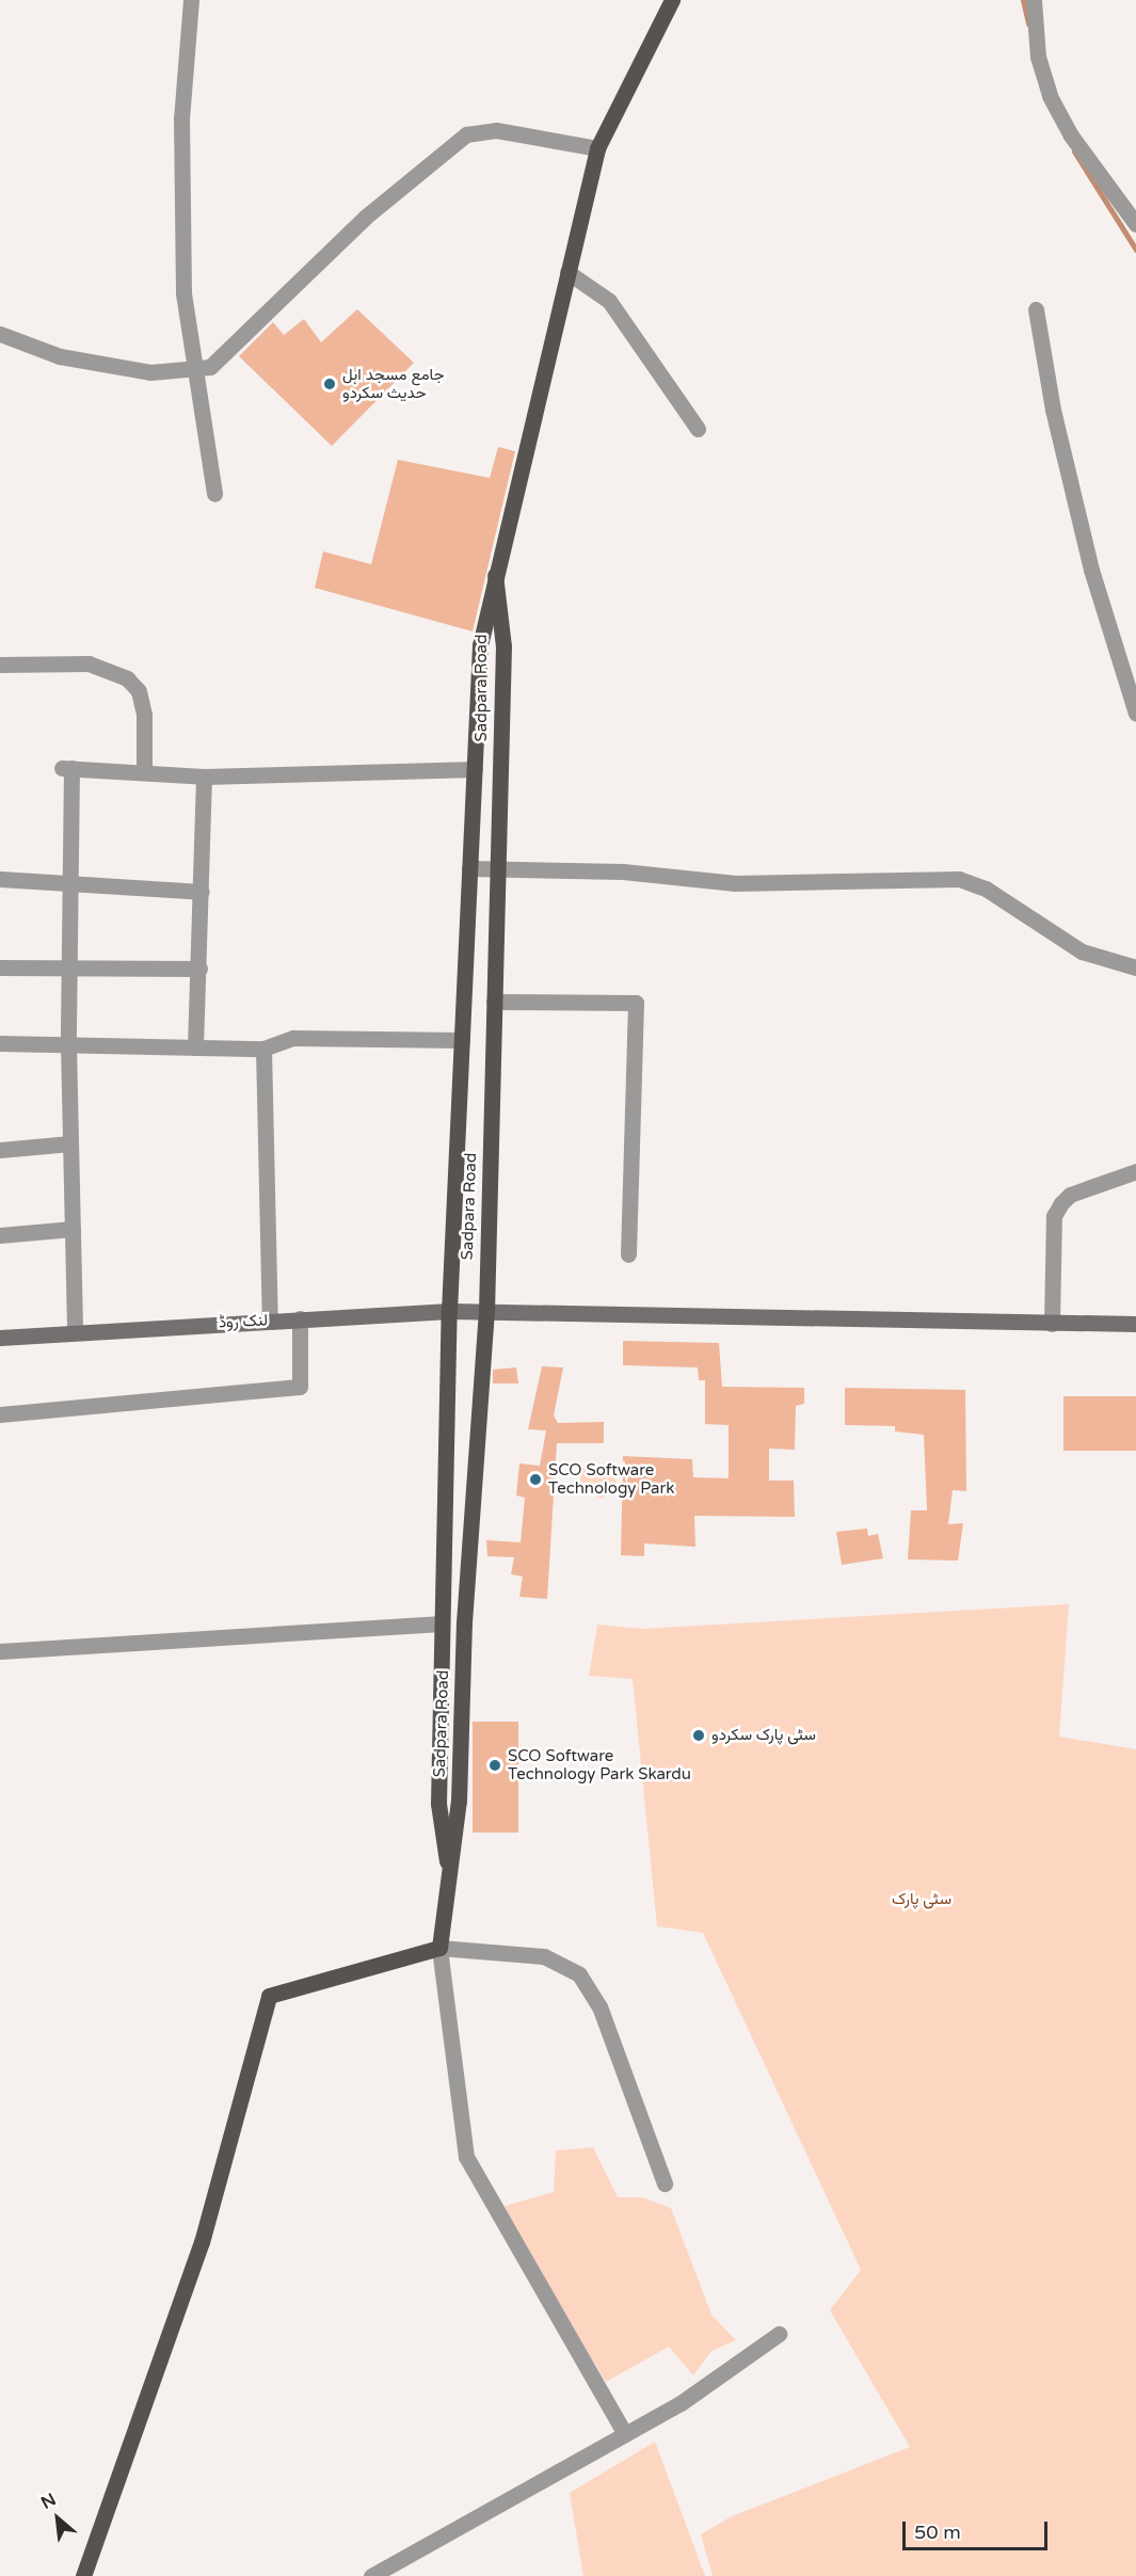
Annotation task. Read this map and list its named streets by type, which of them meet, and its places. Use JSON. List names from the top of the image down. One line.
{"streets":{"main road":["Sadpara Road","لنک روڈ"]},"crossings":[["Sadpara Road","لنک روڈ"]],"parks":["سٹی پارک"],"places":["جامع مسجد اہل حدیث سکردو","SCO Software Technology Park","سٹی پارک سکردو","SCO Software Technology Park Skardu"],"scale_bar":"50 m","north":"top left"}
